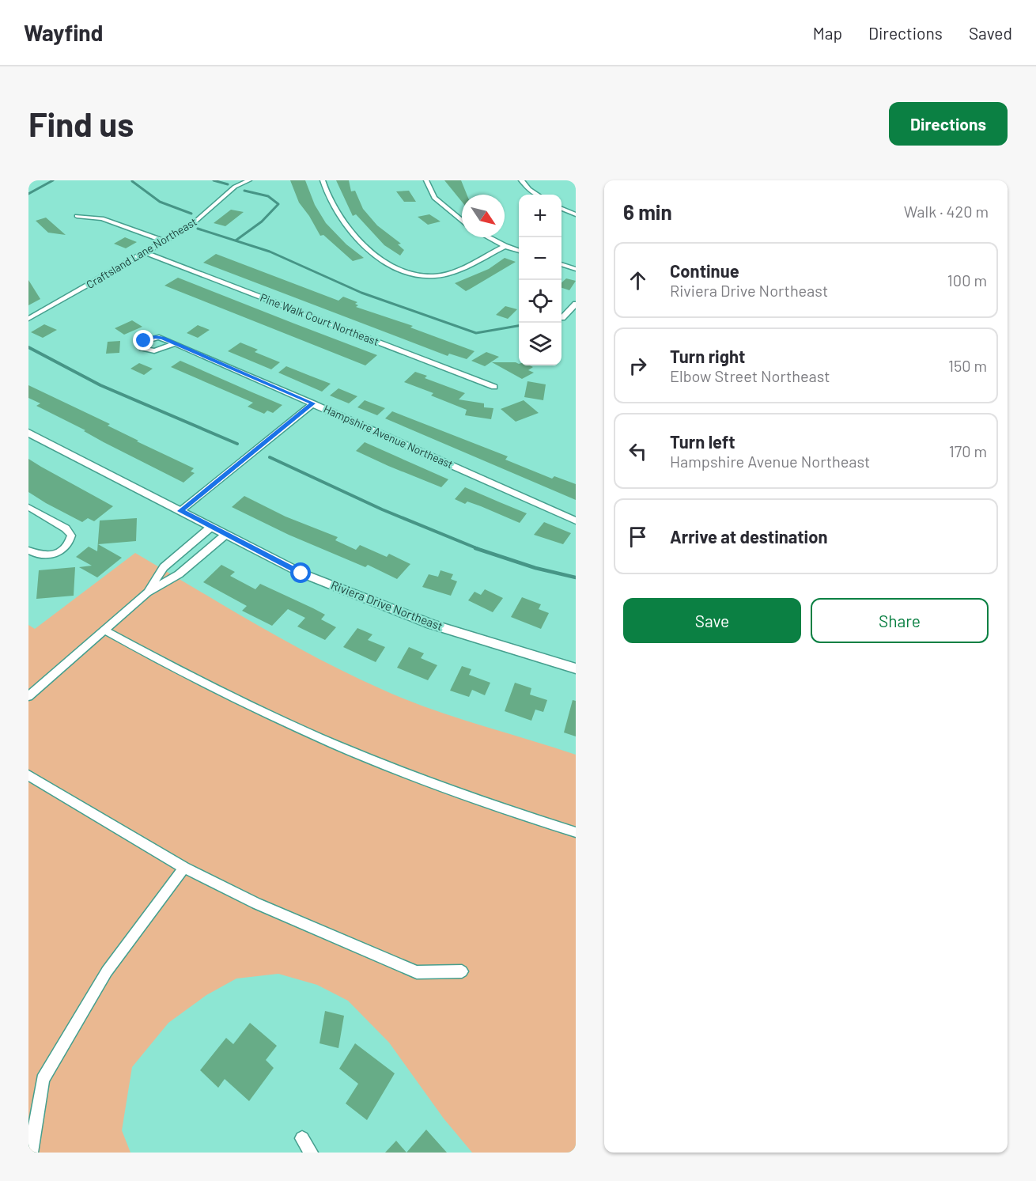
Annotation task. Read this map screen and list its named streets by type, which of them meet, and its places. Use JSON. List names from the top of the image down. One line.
{"streets":{"street":["Craftsland Lane Northeast","Pine Walk Court Northeast","Hampshire Avenue Northeast","Riviera Drive Northeast"]},"crossings":[["Craftsland Lane Northeast","Pine Walk Court Northeast"]],"north":"bottom right","page":{"header":"Wayfind","nav":["Map","Directions","Saved"],"buttons":["Directions",["Save","Share"]],"title":"Find us","heading":["6 min","Walk · 420 m"],"map_buttons":["+","−"],"list":[["Continue","Riviera Drive Northeast","100 m"],["Turn right","Elbow Street Northeast","150 m"],["Turn left","Hampshire Avenue Northeast","170 m"],"Arrive at destination"]}}
